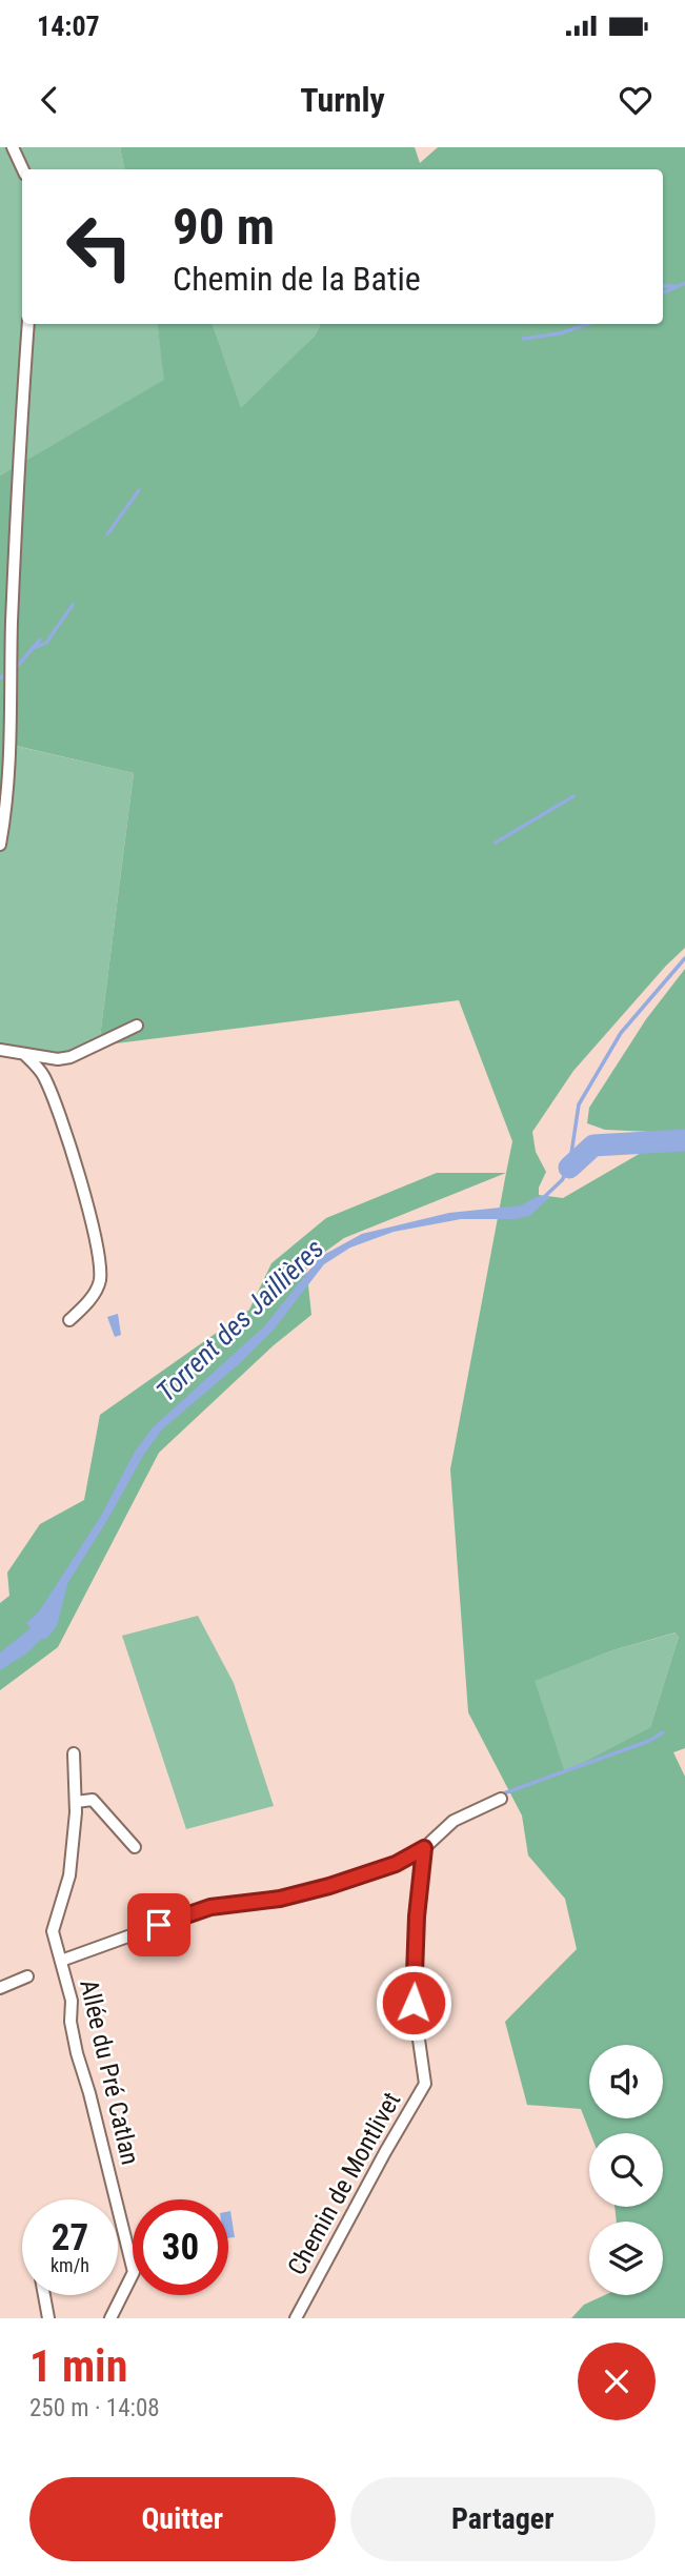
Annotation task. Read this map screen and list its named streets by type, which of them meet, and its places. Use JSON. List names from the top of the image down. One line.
{"streets":{"street":["Allée du Pré Catlan","Chemin de Montlivet"]},"water":["Torrent des Jaillières"],"page":{"status":"14:07","header":"Turnly","turn":["90 m","Chemin de la Batie"],"speed":"27 km/h","limit":"30","heading":["1 min","250 m · 14:08"],"buttons":["Quitter","Partager"]}}
